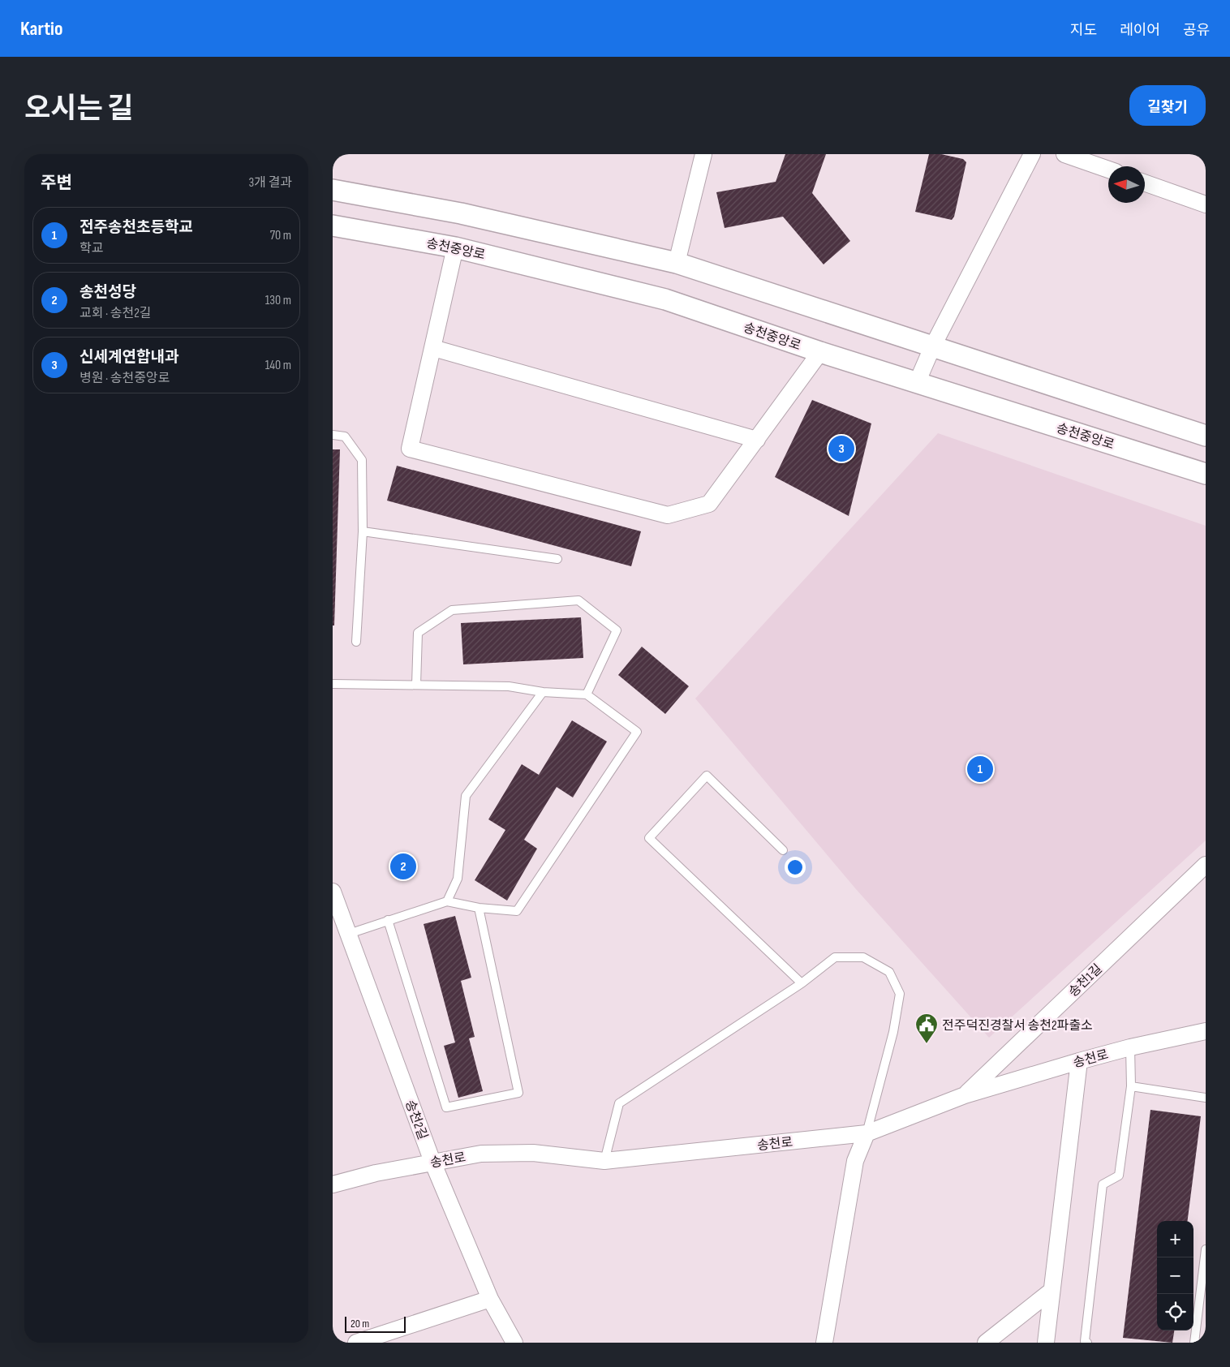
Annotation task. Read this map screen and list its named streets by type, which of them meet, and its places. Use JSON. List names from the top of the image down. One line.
{"streets":{"street":["송천중앙로","송천1길","송천로","송천2길"]},"crossings":[["송천1길","송천로"],["송천로","송천2길"]],"places":{"public building":["전주덕진경찰서 송천2파출소"]},"scale_bar":"20 m","north":"left","page":{"header":"Kartio","nav":["지도","레이어","공유"],"title":"오시는 길","buttons":"길찾기","heading":["주변","3개 결과"],"list":[{"mark":"1","name":"전주송천초등학교","note":"학교","value":"70 m"},{"mark":"2","name":"송천성당","note":"교회 · 송천2길","value":"130 m"},{"mark":"3","name":"신세계연합내과","note":"병원 · 송천중앙로","value":"140 m"}],"pins":["3","1","2"],"map_buttons":["+","−"],"scale":"20 m"}}
